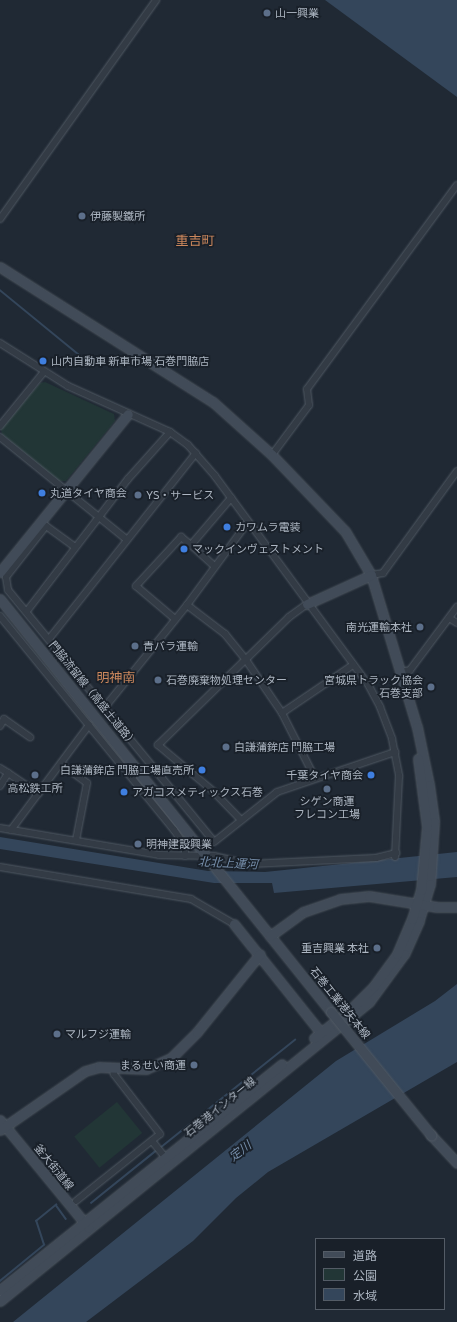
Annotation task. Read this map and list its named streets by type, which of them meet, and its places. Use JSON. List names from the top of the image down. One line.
{"streets":{"main road":["門脇流留線（高盛土道路）","石巻工業港矢本線","石巻港インター線","釜大街道線"]},"crossings":[["門脇流留線（高盛土道路）","石巻工業港矢本線"],["石巻港インター線","釜大街道線"]],"districts":["重吉町","明神南"],"water":["北北上運河","定川"],"places":["山一興業","伊藤製鐵所","山内自動車 新車市場 石巻門脇店","丸道タイヤ商会","YS・サービス","カワムラ電装","マックインヴェストメント","南光運輸本社","青バラ運輸","石巻廃棄物処理センター","宮城県トラック協会 石巻支部","白謙蒲鉾店 門脇工場","白謙蒲鉾店 門脇工場直売所","高松鉄工所","千葉タイヤ商会","シゲン商運 フレコン工場","アガコスメティックス石巻","明神建設興業","重吉興業 本社","マルフジ運輸","まるせい商運"],"legend":["道路","公園","水域"]}
